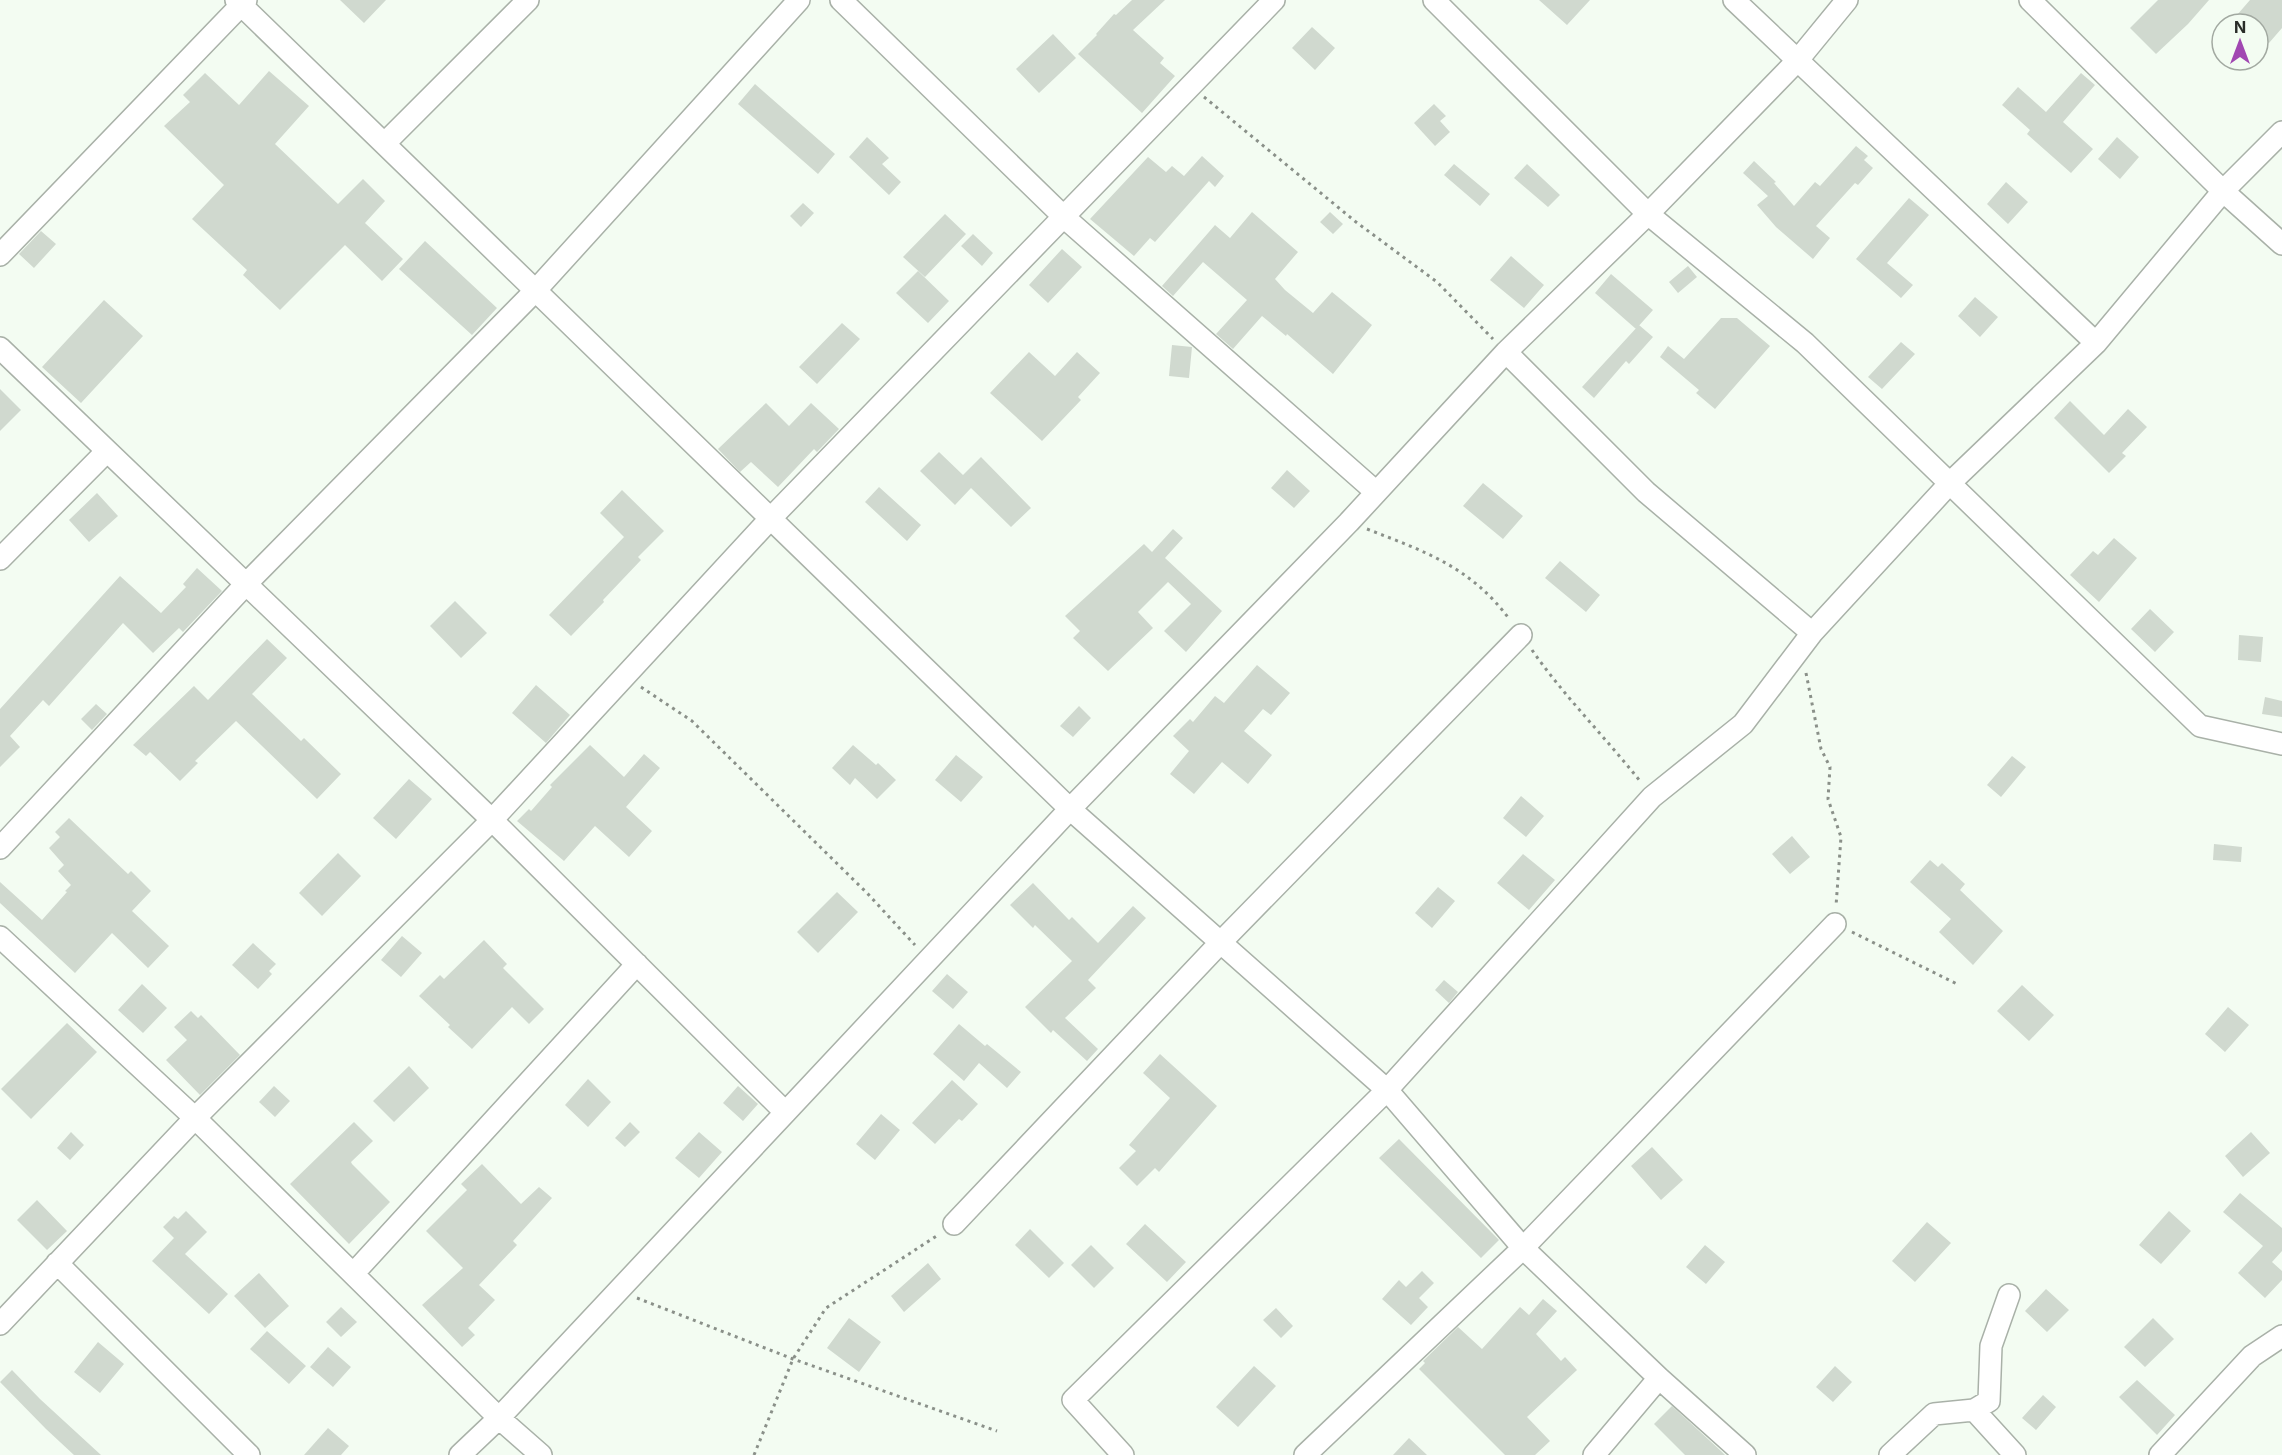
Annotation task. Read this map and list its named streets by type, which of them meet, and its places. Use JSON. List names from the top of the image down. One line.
{"north":"top"}
